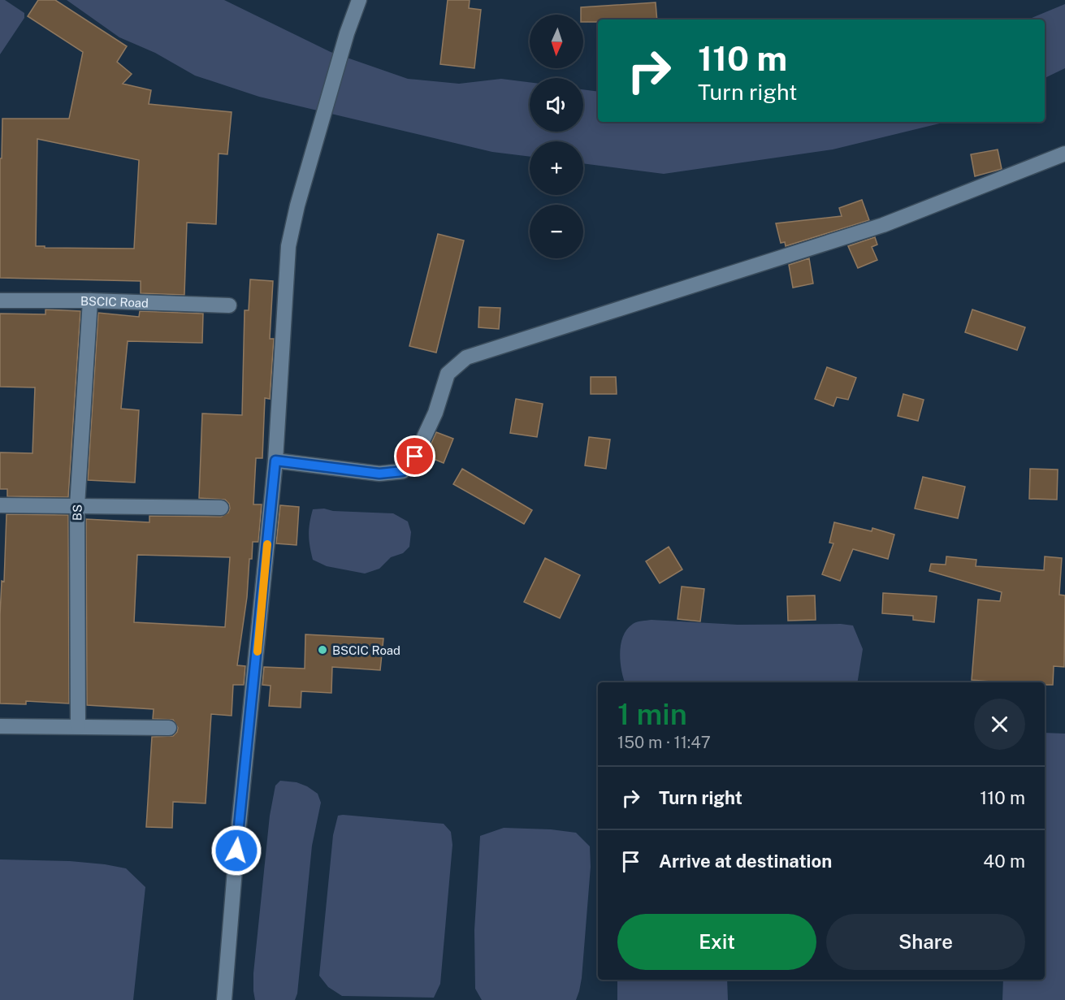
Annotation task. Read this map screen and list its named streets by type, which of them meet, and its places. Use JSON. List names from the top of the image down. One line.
{"streets":{"street":["BSCIC Road","BS"]},"crossings":[["BSCIC Road","BS"]],"places":["BSCIC Road"],"north":"bottom","page":{"map_buttons":["+","−"],"turn":["110 m","Turn right"],"heading":["1 min","150 m · 11:47"],"list":[{"name":"Turn right","value":"110 m"},{"name":"Arrive at destination","value":"40 m"}],"buttons":["Exit","Share"]}}
